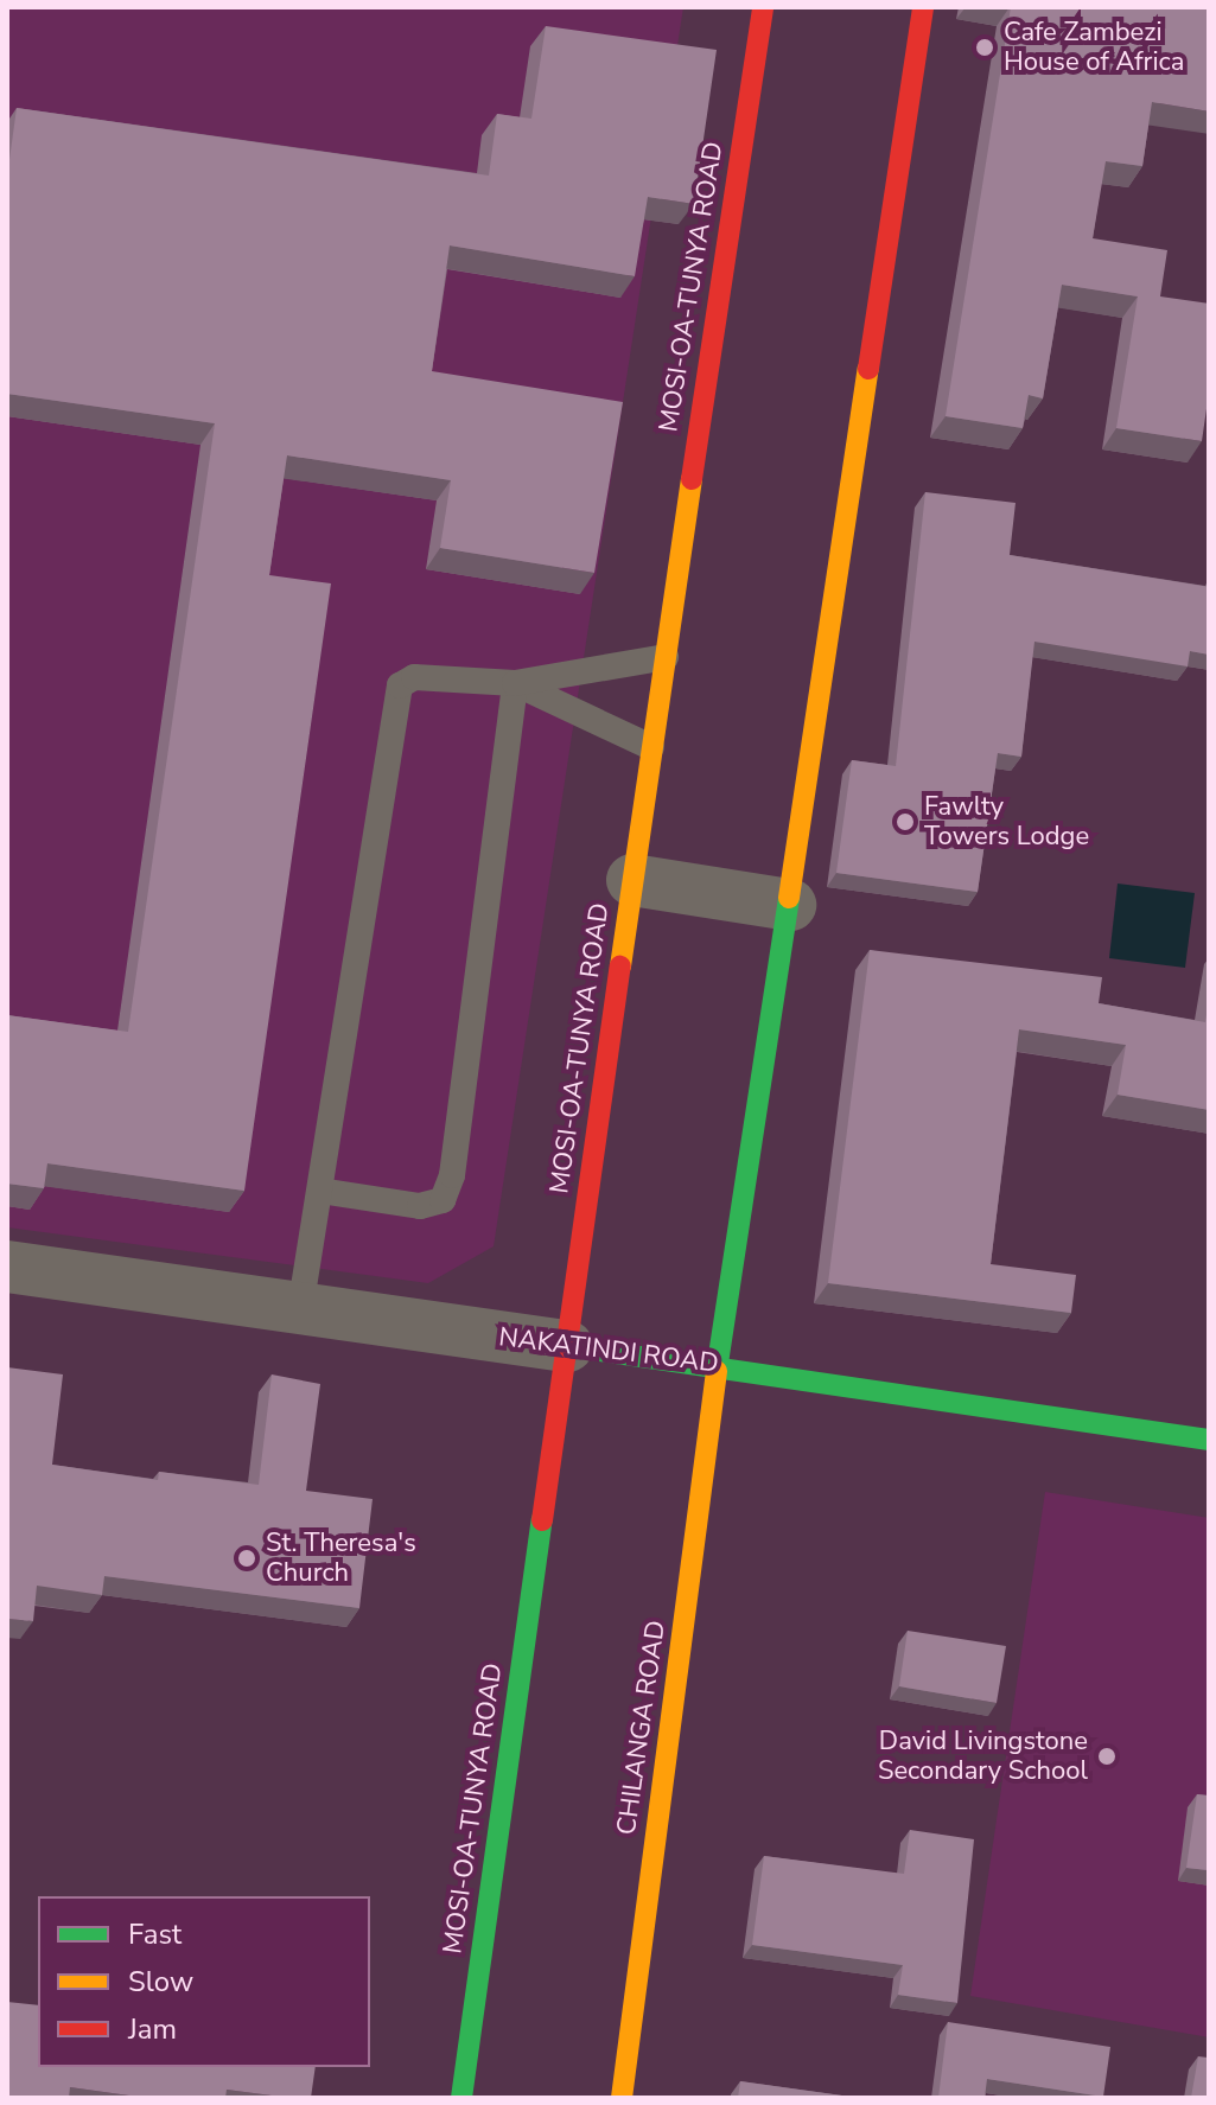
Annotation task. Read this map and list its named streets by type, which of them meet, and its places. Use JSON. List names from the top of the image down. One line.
{"streets":{"main road":["MOSI-OA-TUNYA ROAD","NAKATINDI ROAD","CHILANGA ROAD"]},"crossings":[["MOSI-OA-TUNYA ROAD","NAKATINDI ROAD"],["NAKATINDI ROAD","CHILANGA ROAD"]],"places":["Cafe Zambezi House of Africa","Fawlty Towers Lodge","St. Theresa's Church","David Livingstone Secondary School"],"legend":["Fast","Slow","Jam"]}
